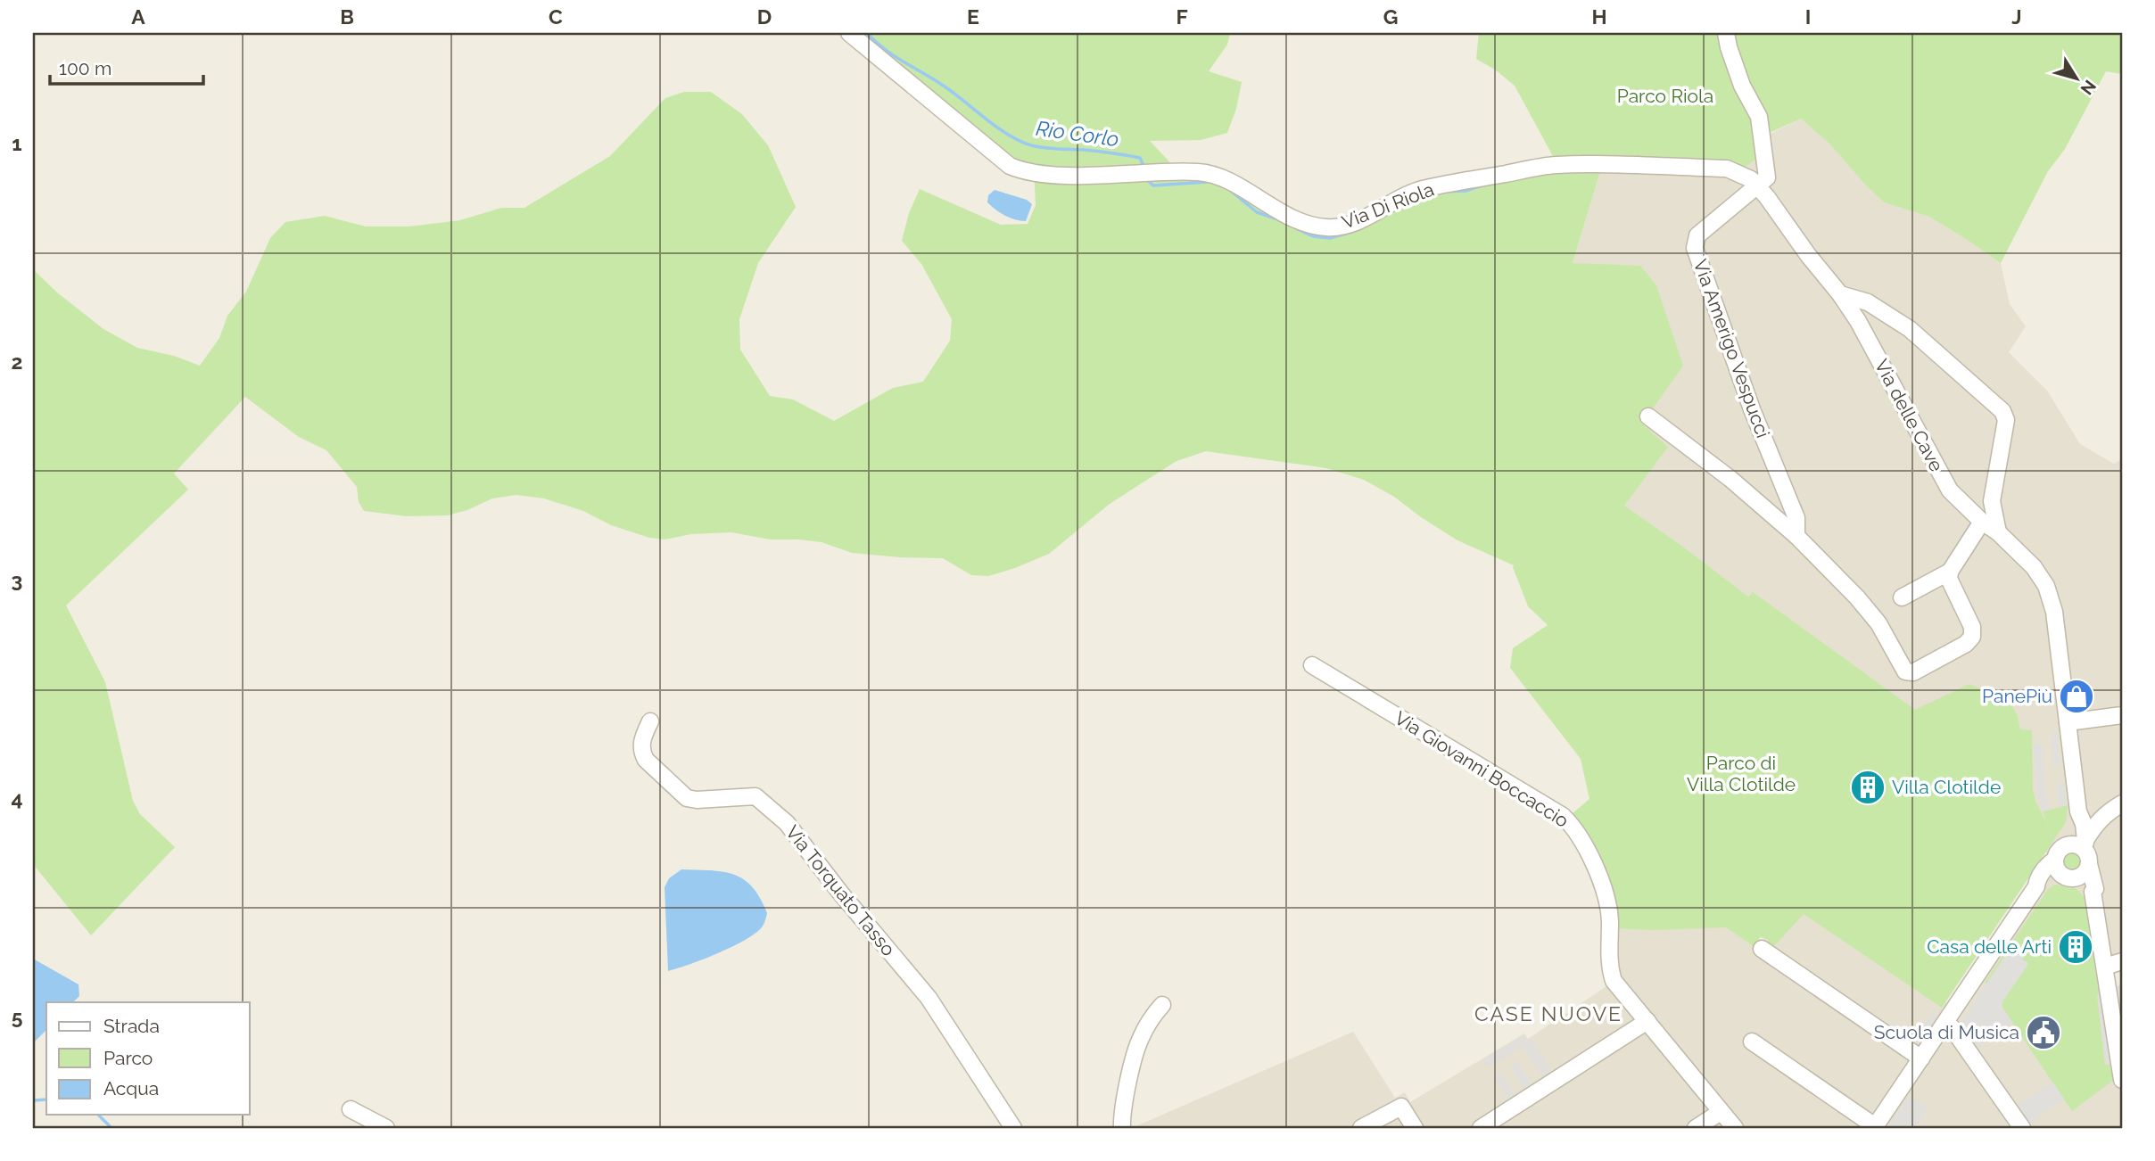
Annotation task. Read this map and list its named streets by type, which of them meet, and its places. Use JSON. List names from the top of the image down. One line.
{"streets":{"street":["Via Di Riola","Via Amerigo Vespucci","Via delle Cave","Via Giovanni Boccaccio","Via Torquato Tasso"]},"crossings":[["Via Di Riola","Via Amerigo Vespucci"],["Via Di Riola","Via delle Cave"],["Via Amerigo Vespucci","Via delle Cave"]],"districts":["CASE NUOVE"],"water":["Rio Corlo"],"parks":["Parco Riola","Parco di Villa Clotilde"],"places":{"shop":["PanePiù"],"building":["Villa Clotilde","Casa delle Arti"],"public building":["Scuola di Musica"]},"legend":["Strada","Parco","Acqua"],"scale_bar":"100 m","north":"bottom right","grid":{"columns":["A","B","C","D","E","F","G","H","I","J"],"rows":["1","2","3","4","5"]}}
